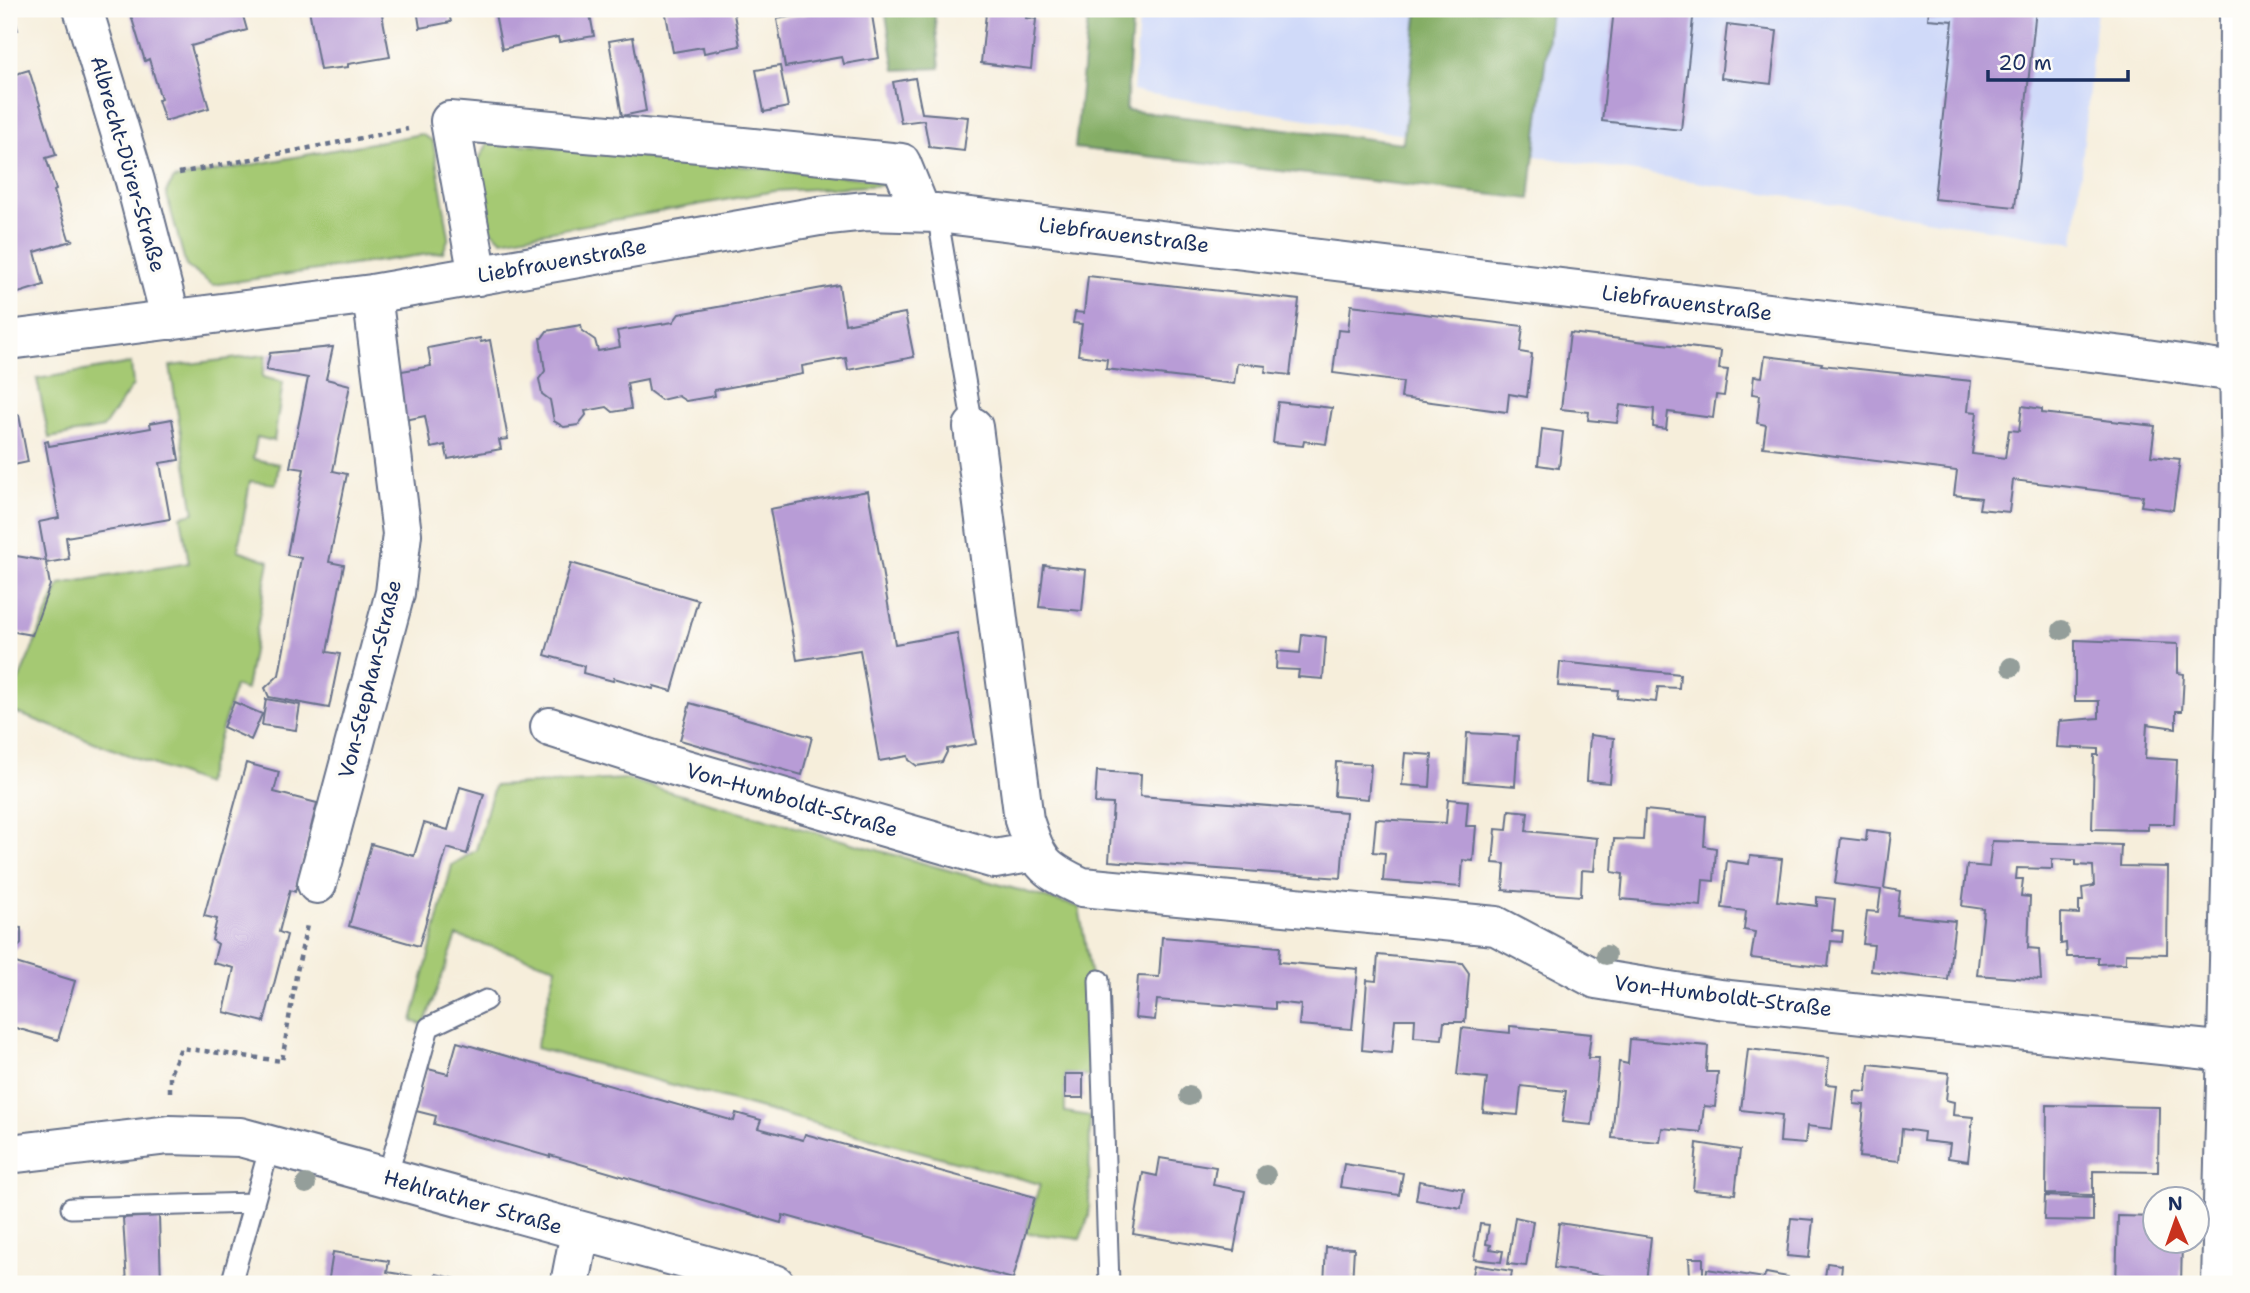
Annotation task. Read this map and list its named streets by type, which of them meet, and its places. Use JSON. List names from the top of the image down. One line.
{"streets":{"street":["Albrecht-Dürer-Straße","Liebfrauenstraße","Von-Stephan-Straße","Von-Humboldt-Straße","Hehlrather Straße"]},"crossings":[["Albrecht-Dürer-Straße","Liebfrauenstraße"],["Liebfrauenstraße","Von-Stephan-Straße"]],"scale_bar":"20 m","north":"top"}
